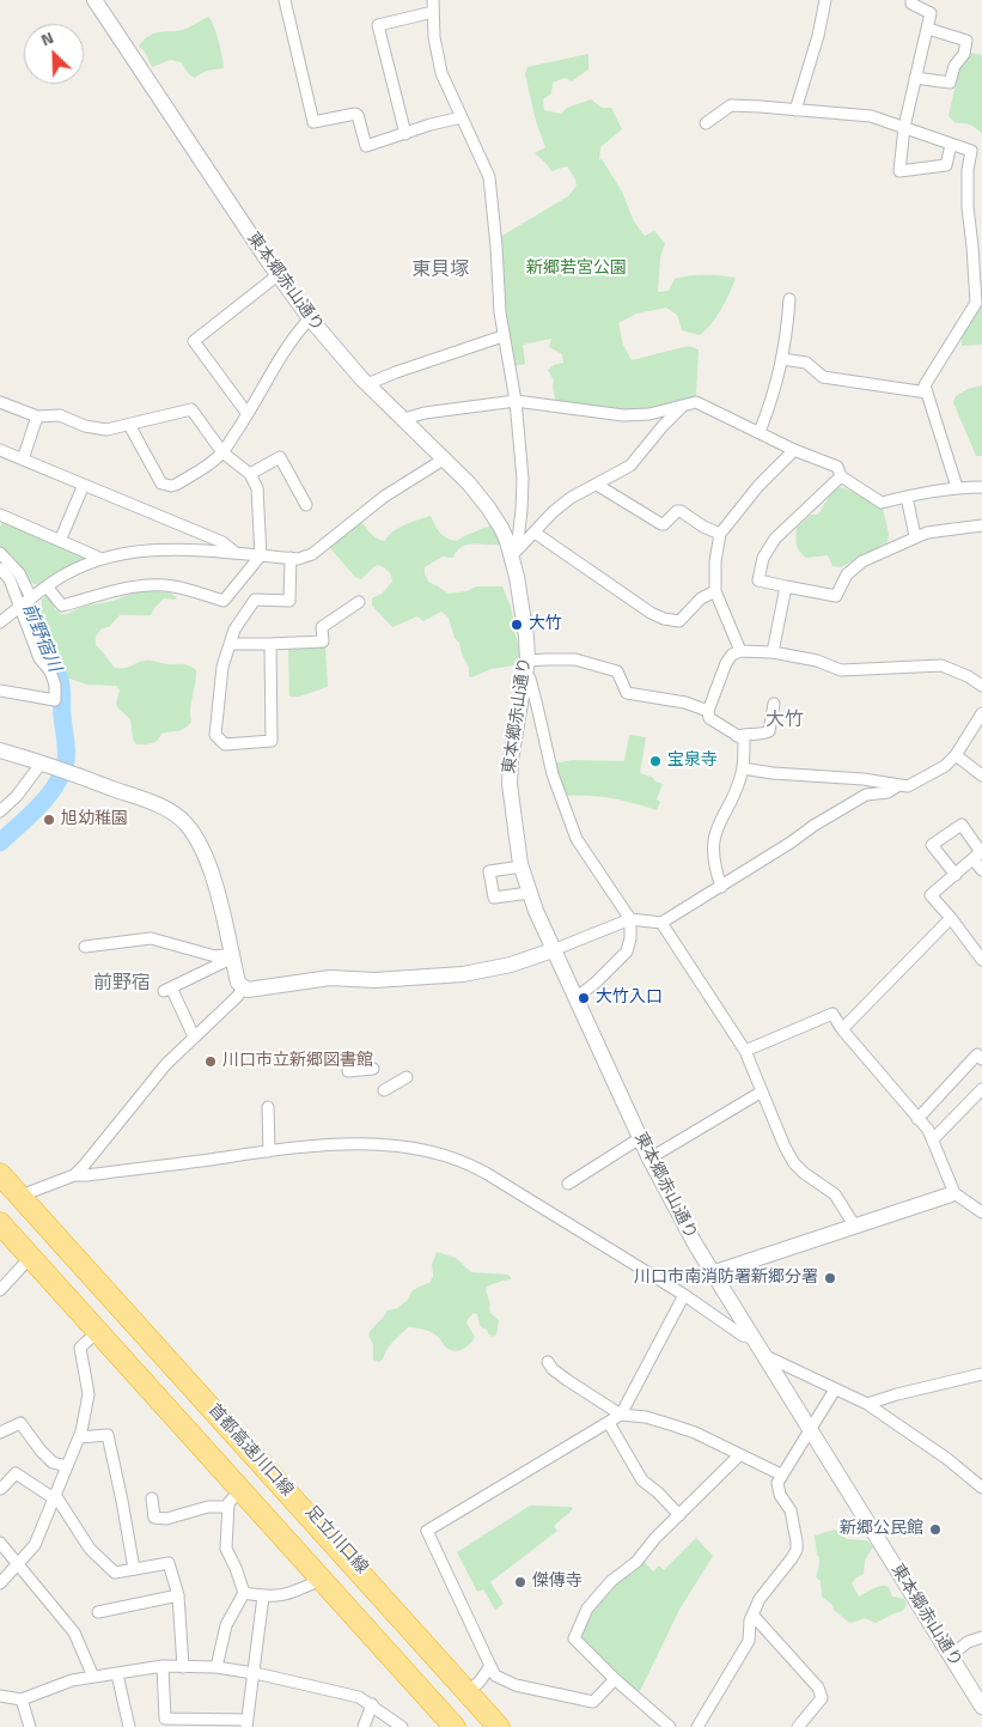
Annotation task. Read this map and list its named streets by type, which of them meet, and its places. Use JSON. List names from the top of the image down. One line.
{"streets":{"highway":["首都高速川口線"],"street":["東本郷赤山通り","足立川口線"]},"crossings":[["首都高速川口線","足立川口線"]],"districts":["東貝塚","大竹","前野宿"],"water":["前野宿川"],"parks":["新郷若宮公園"],"places":["大竹","宝泉寺","旭幼稚園","大竹入口","川口市立新郷図書館","川口市南消防署新郷分署","新郷公民館","傑傳寺"],"north":"top left"}
